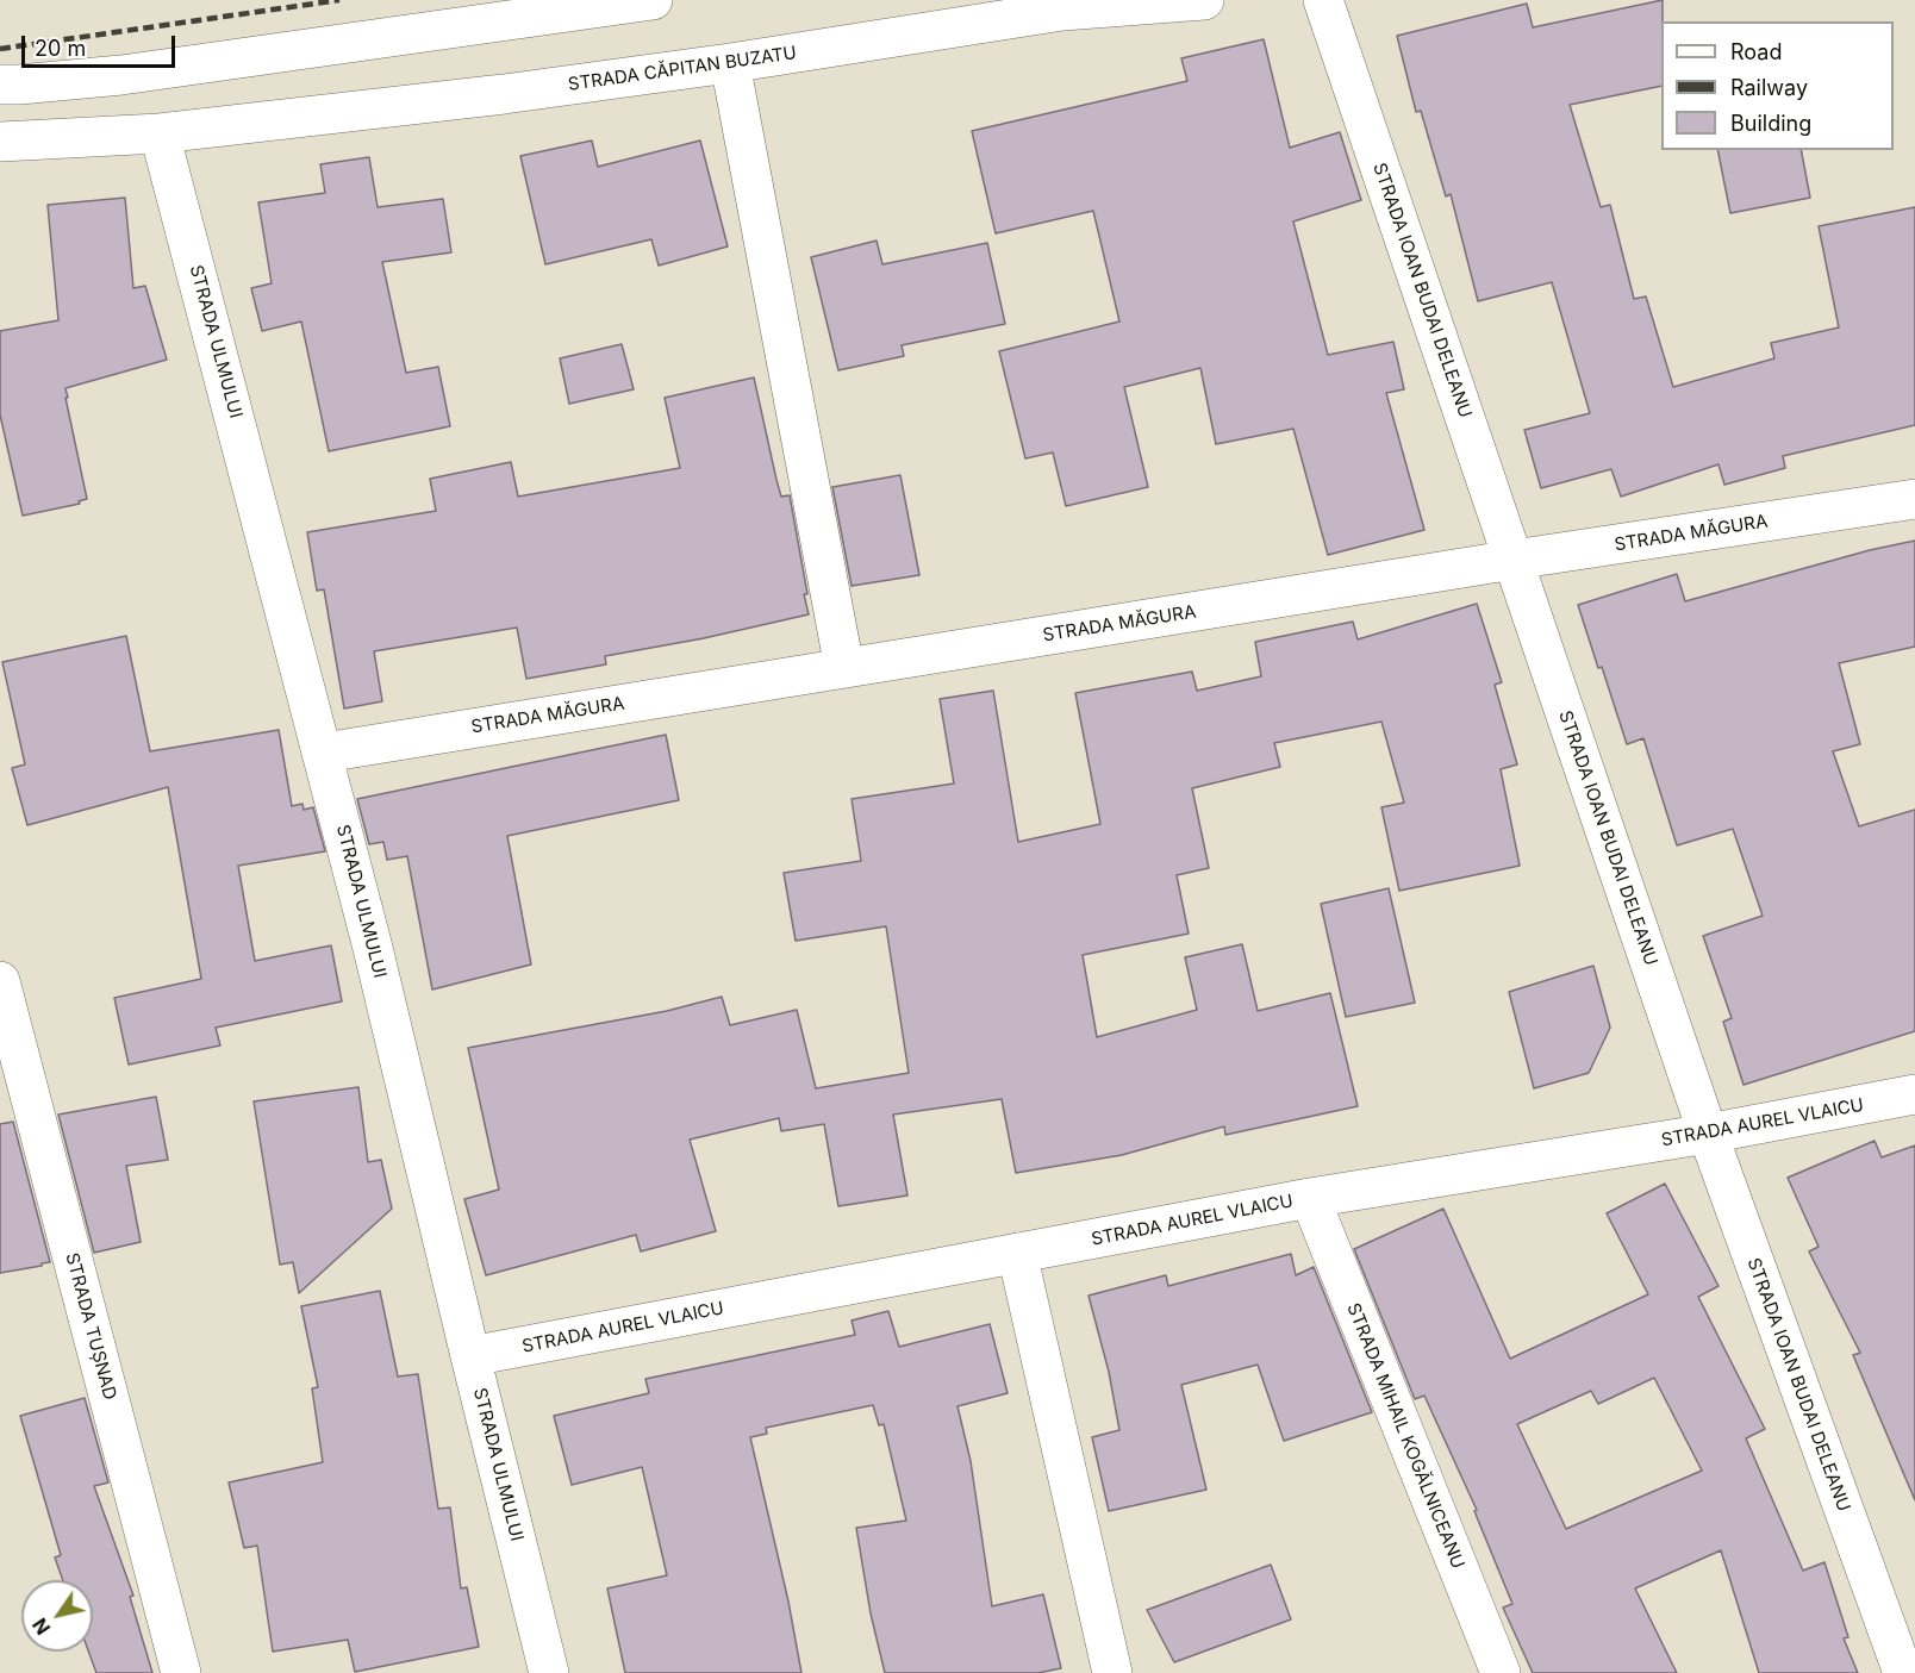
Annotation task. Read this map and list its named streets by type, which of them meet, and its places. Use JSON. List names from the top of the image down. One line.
{"streets":{"street":["STRADA CĂPITAN BUZATU","STRADA IOAN BUDAI DELEANU","STRADA ULMULUI","STRADA MĂGURA","STRADA AUREL VLAICU","STRADA TUȘNAD","STRADA MIHAIL KOGĂLNICEANU"]},"crossings":[["STRADA CĂPITAN BUZATU","STRADA ULMULUI"],["STRADA IOAN BUDAI DELEANU","STRADA MĂGURA"],["STRADA IOAN BUDAI DELEANU","STRADA AUREL VLAICU"],["STRADA ULMULUI","STRADA MĂGURA"],["STRADA ULMULUI","STRADA AUREL VLAICU"],["STRADA AUREL VLAICU","STRADA MIHAIL KOGĂLNICEANU"]],"legend":["Road","Railway","Building"],"scale_bar":"20 m","north":"bottom left"}
